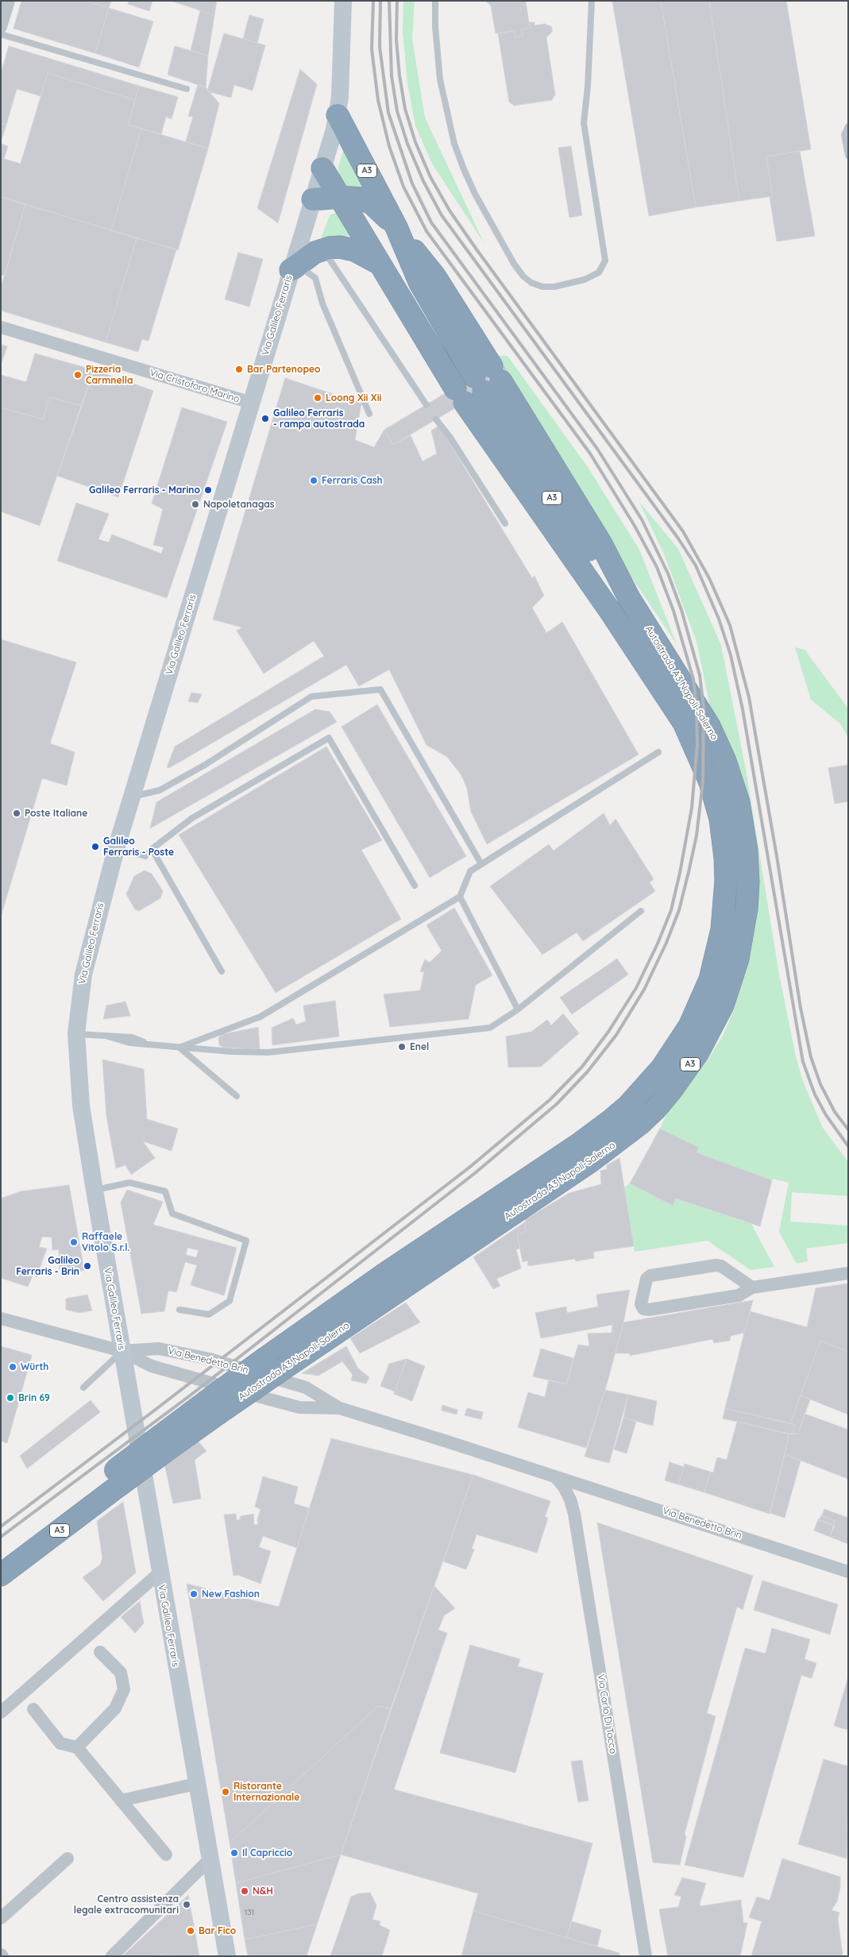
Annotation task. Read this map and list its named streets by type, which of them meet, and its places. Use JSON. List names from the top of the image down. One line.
{"streets":{"highway":["A3","Autostrada A3 Napoli-Salerno"],"main road":["Via Galileo Ferraris"],"street":["Via Cristoforo Marino","Via Benedetto Brin","Via Carlo Di Tocco"]},"crossings":[["A3","Via Galileo Ferraris"],["A3","Autostrada A3 Napoli-Salerno"],["Via Galileo Ferraris","Via Cristoforo Marino"],["Via Galileo Ferraris","Via Benedetto Brin"],["Via Benedetto Brin","Via Carlo Di Tocco"]],"places":["Bar Partenopeo","Pizzeria Carmnella","Loong Xii Xii","Galileo Ferraris - rampa autostrada","Ferraris Cash","Galileo Ferraris - Marino","Napoletanagas","Poste Italiane","Galileo Ferraris - Poste","Enel","Raffaele Vitolo S.r.l.","Galileo Ferraris - Brin","Würth","Brin 69","New Fashion","Ristorante Internazionale","Il Capriccio","N&H","Centro assistenza legale extracomunitari","Bar Fico"],"house_numbers":["131"]}
